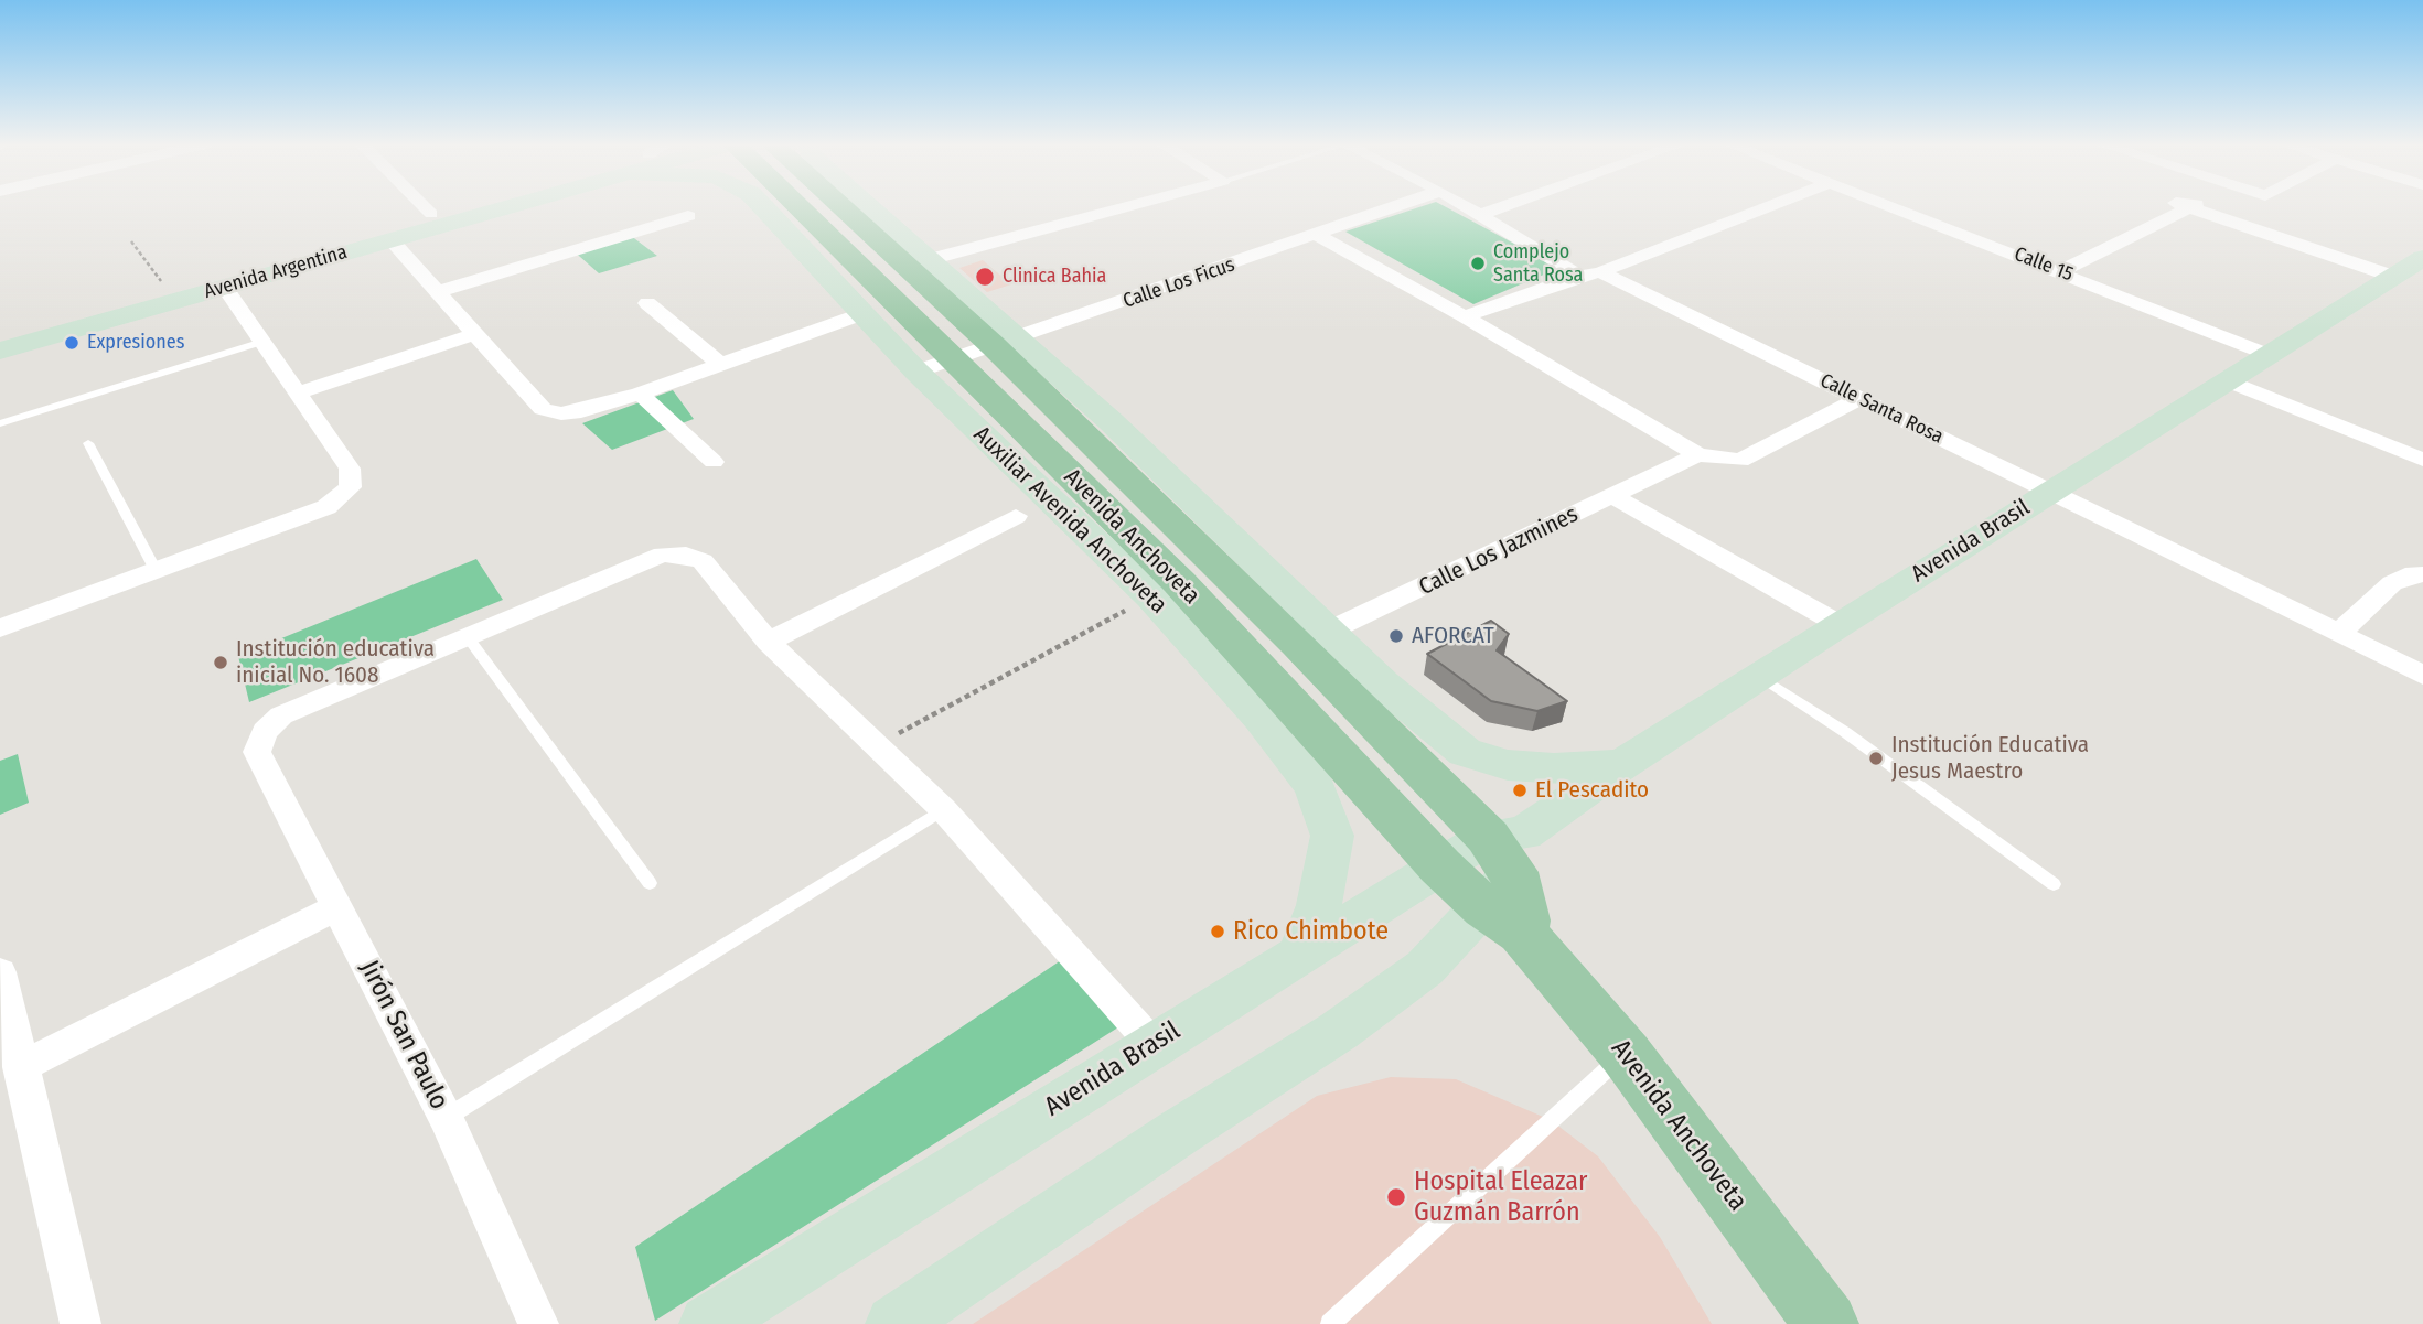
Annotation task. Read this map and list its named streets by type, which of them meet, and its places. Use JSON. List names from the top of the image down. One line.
{"streets":{"main road":["Avenida Argentina","Auxiliar Avenida Anchoveta","Avenida Anchoveta","Avenida Brasil"],"street":["Calle 15","Calle Los Ficus","Calle Santa Rosa","Calle Los Jazmines","Jirón San Paulo"]},"crossings":[["Calle 15","Avenida Brasil"],["Calle Los Ficus","Auxiliar Avenida Anchoveta"],["Calle Los Ficus","Avenida Anchoveta"],["Calle Santa Rosa","Avenida Brasil"],["Auxiliar Avenida Anchoveta","Avenida Brasil"],["Avenida Anchoveta","Avenida Brasil"],["Avenida Anchoveta","Calle Los Jazmines"]],"places":["Complejo Santa Rosa","Clinica Bahia","Expresiones","AFORCAT","Institución educativa inicial No. 1608","Institución Educativa Jesus Maestro","El Pescadito","Rico Chimbote","Hospital Eleazar Guzmán Barrón"]}
